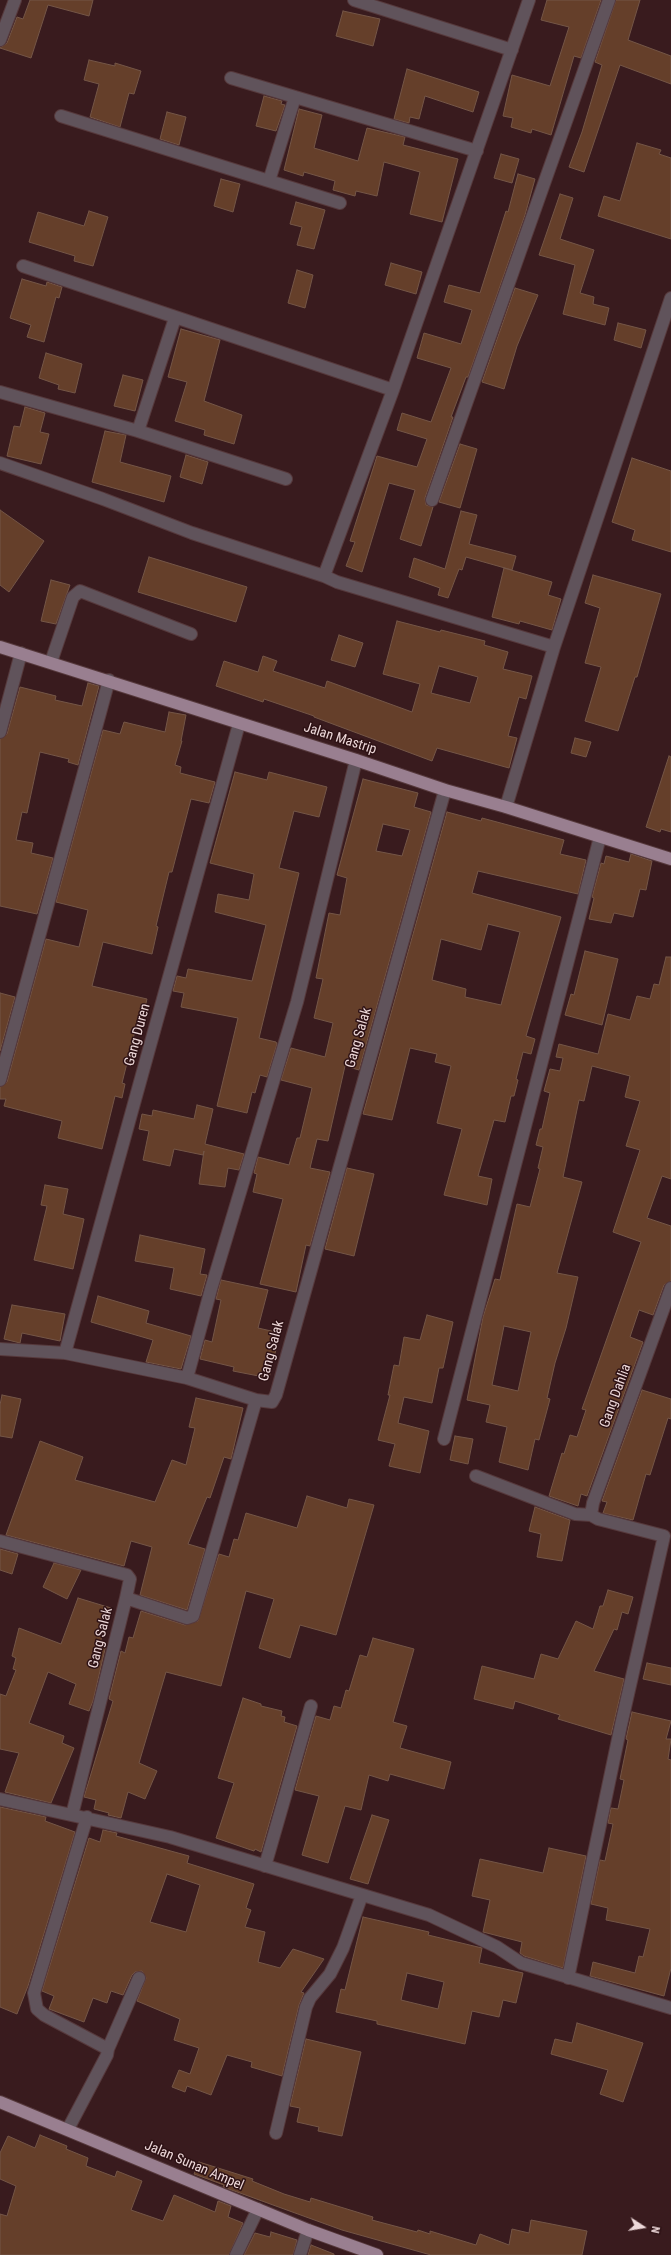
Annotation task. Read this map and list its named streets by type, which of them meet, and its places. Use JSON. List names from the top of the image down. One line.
{"streets":{"main road":["Jalan Mastrip","Jalan Sunan Ampel"],"street":["Gang Duren","Gang Salak","Gang Dahlia"]},"crossings":[["Jalan Mastrip","Gang Duren"],["Jalan Mastrip","Gang Salak"]],"north":"right"}
